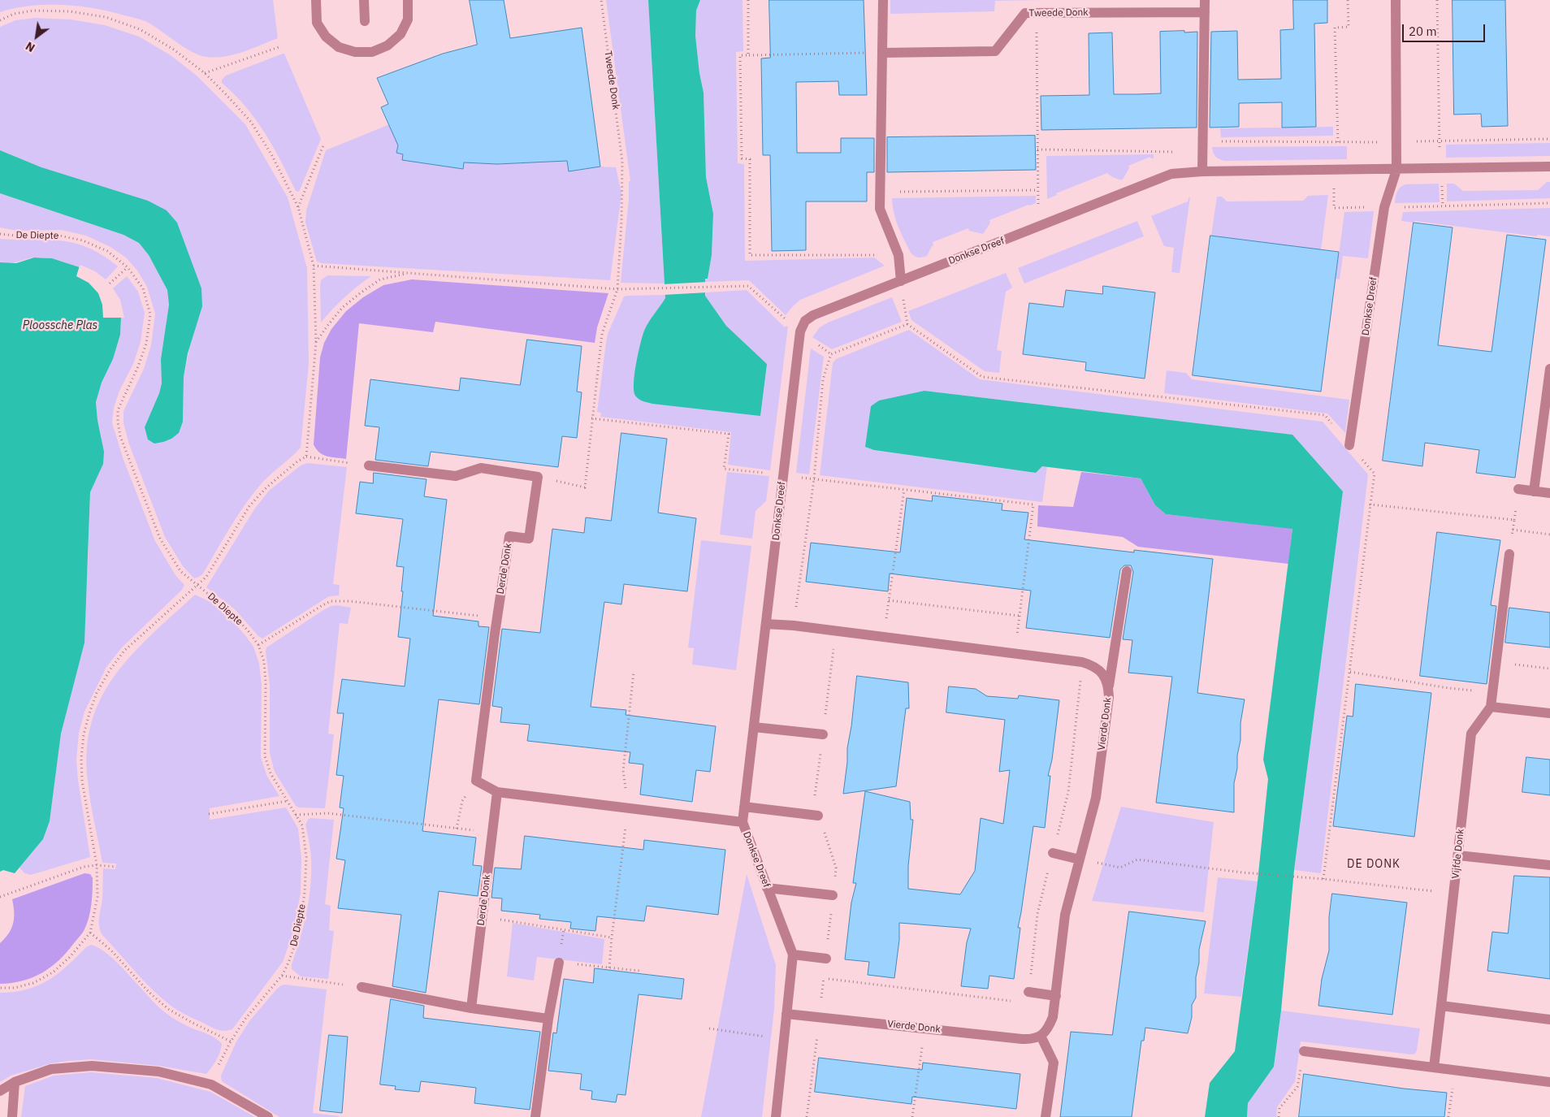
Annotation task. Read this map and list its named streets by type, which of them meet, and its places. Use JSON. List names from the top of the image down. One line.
{"streets":{"street":["Tweede Donk","Donkse Dreef","Derde Donk","Vierde Donk","Vijfde Donk"],"path":["De Diepte"]},"crossings":[["Tweede Donk","Derde Donk"],["Donkse Dreef","Vierde Donk"]],"districts":["DE DONK"],"water":["Ploossche Plas"],"scale_bar":"20 m","north":"bottom left"}
